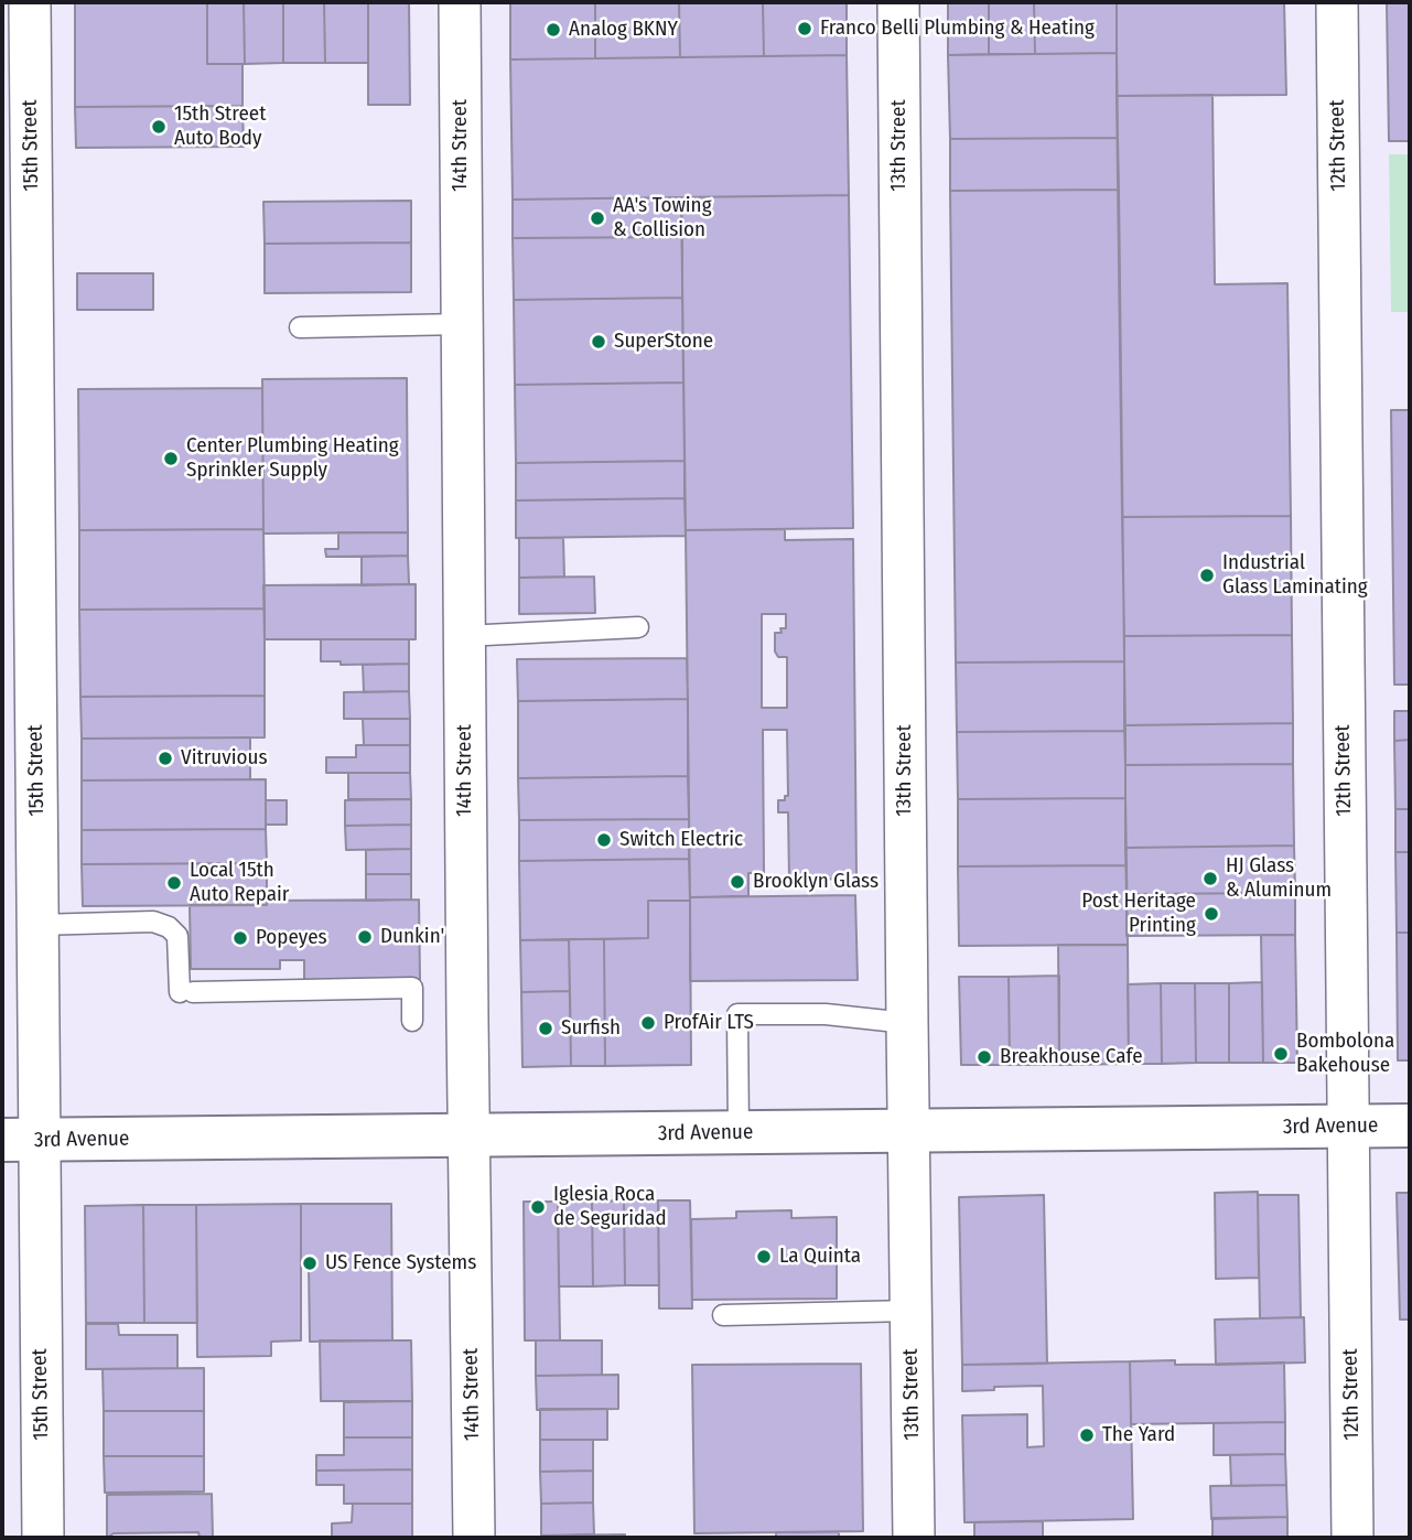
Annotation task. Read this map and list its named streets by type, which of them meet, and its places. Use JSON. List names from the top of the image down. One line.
{"streets":{"main road":["3rd Avenue"],"street":["15th Street","14th Street","13th Street","12th Street"]},"crossings":[["15th Street","3rd Avenue"],["14th Street","3rd Avenue"],["13th Street","3rd Avenue"],["12th Street","3rd Avenue"]],"places":["Franco Belli Plumbing & Heating","Analog BKNY","15th Street Auto Body","AA's Towing & Collision","SuperStone","Center Plumbing Heating Sprinkler Supply","Industrial Glass Laminating","Vitruvious","Switch Electric","HJ Glass & Aluminum","Brooklyn Glass","Local 15th Auto Repair","Post Heritage Printing","Dunkin'","Popeyes","ProfAir LTS","Surfish","Bombolona Bakehouse","Breakhouse Cafe","Iglesia Roca de Seguridad","La Quinta","US Fence Systems","The Yard"]}
